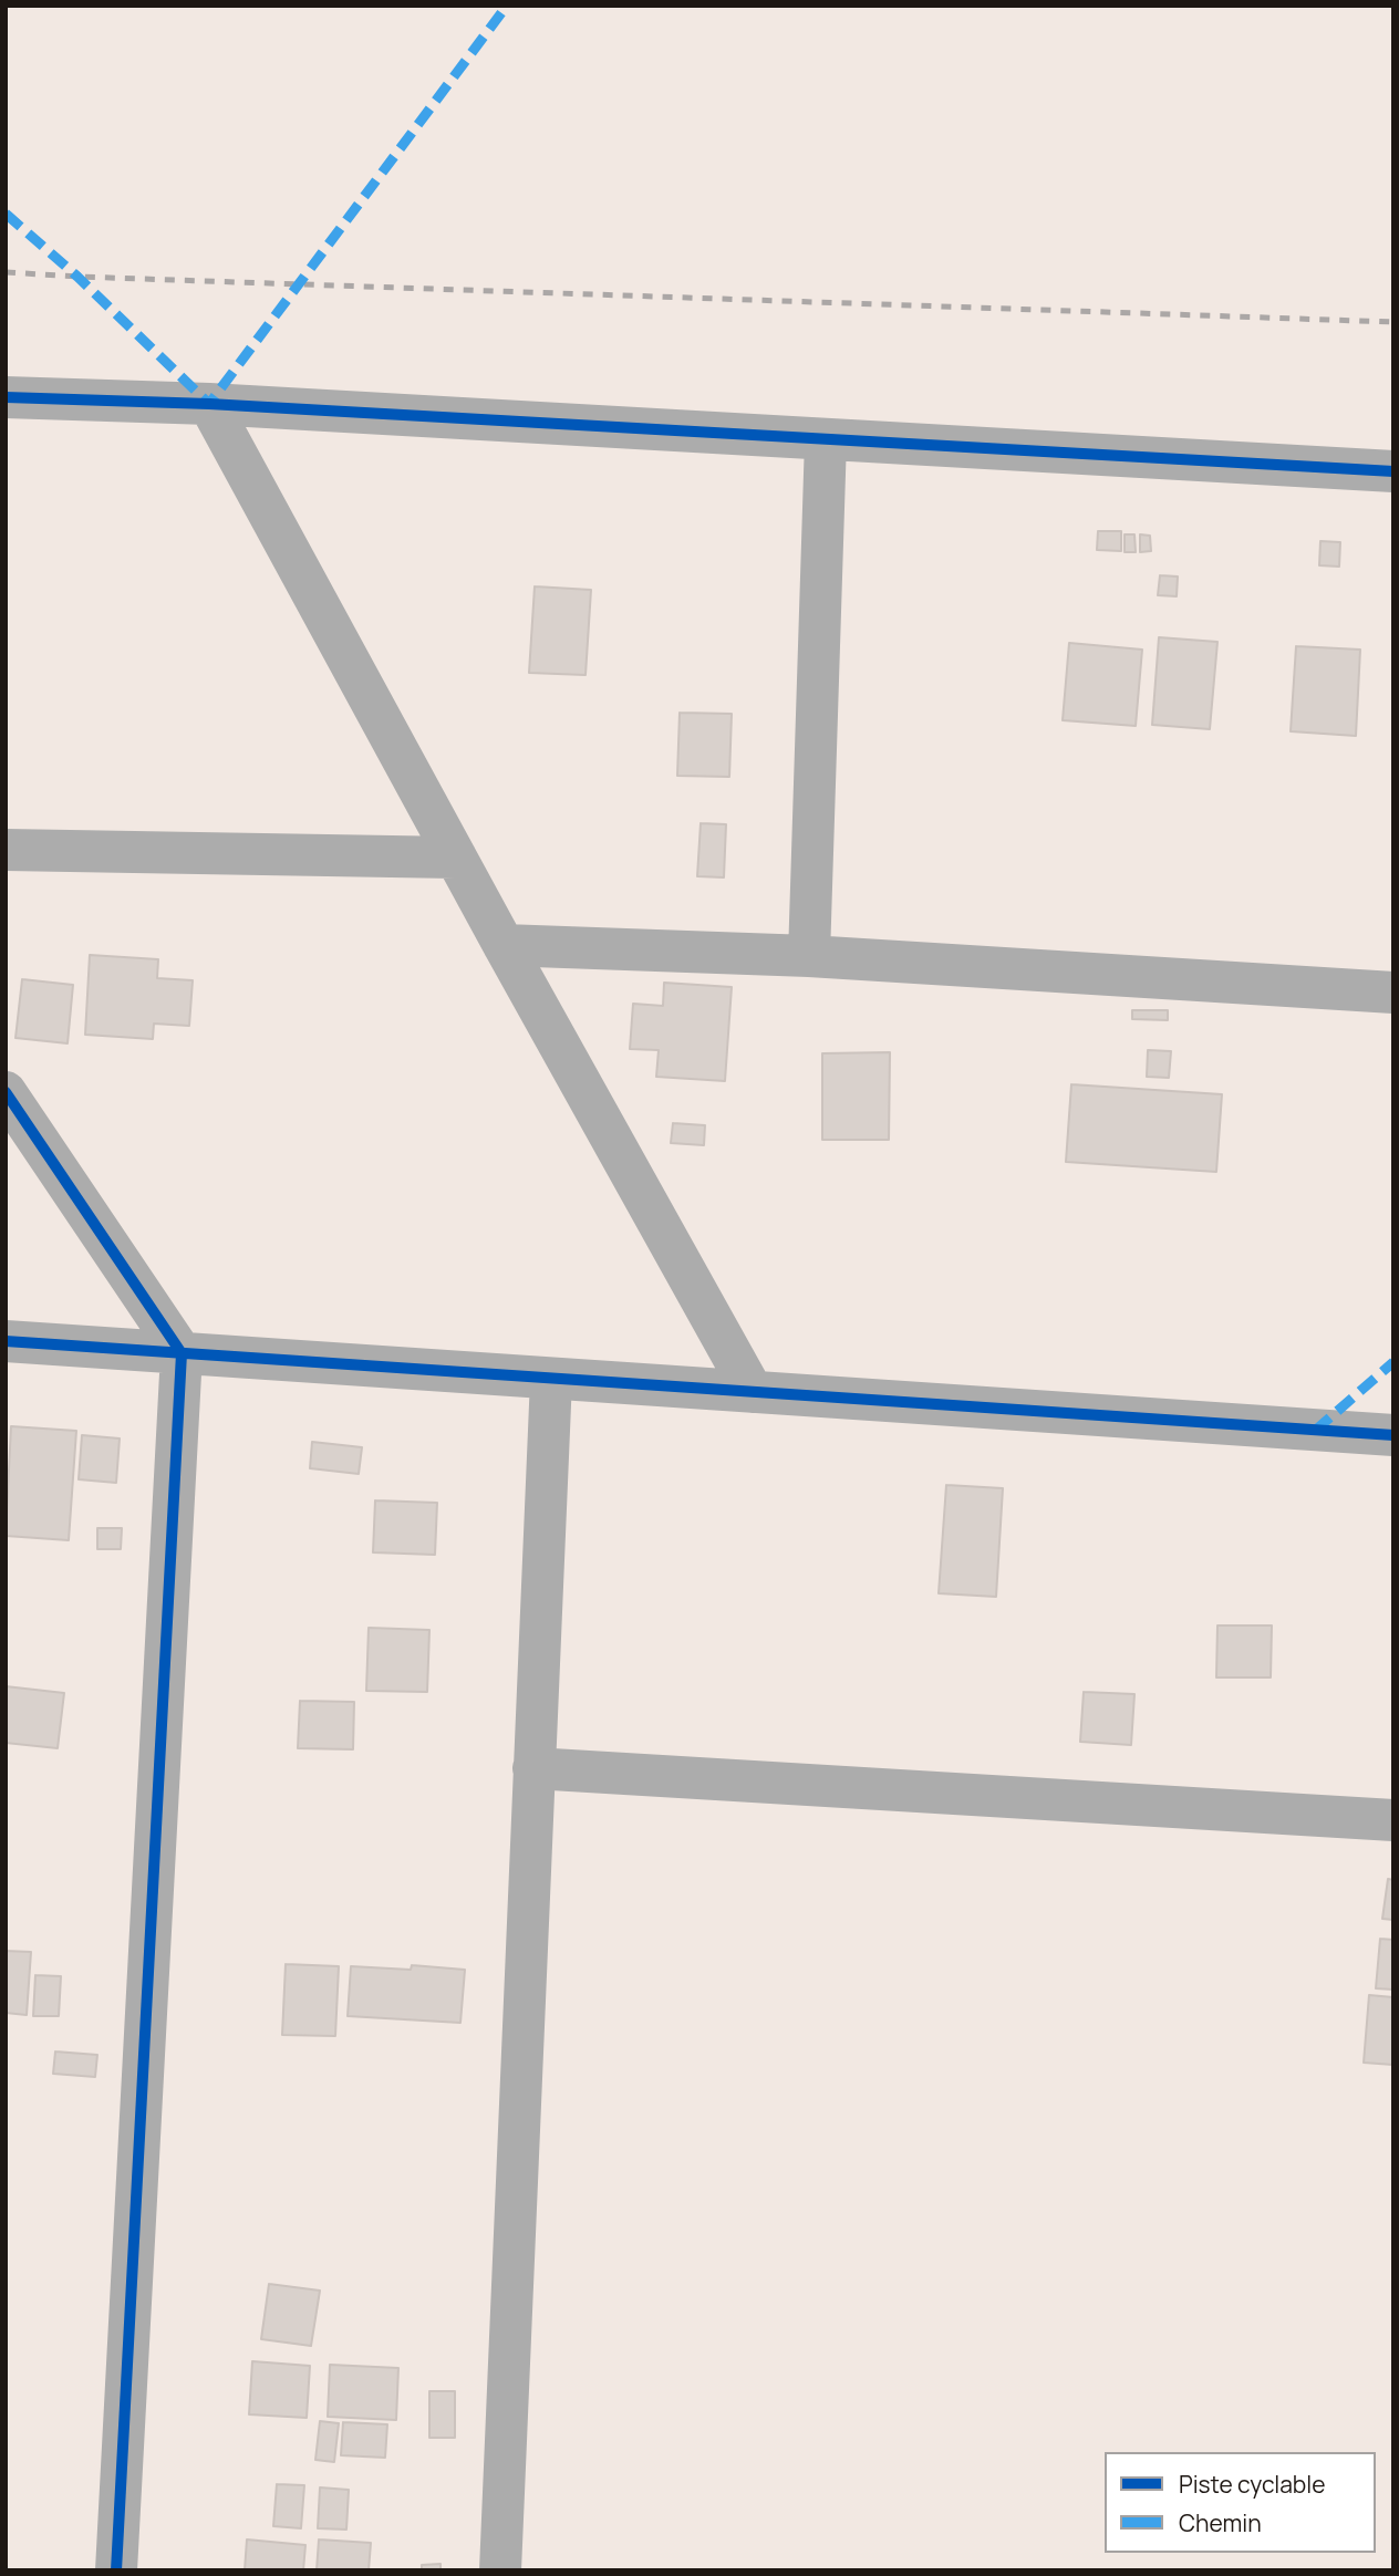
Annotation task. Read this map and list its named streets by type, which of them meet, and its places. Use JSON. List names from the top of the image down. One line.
{"legend":["Piste cyclable","Chemin"]}
